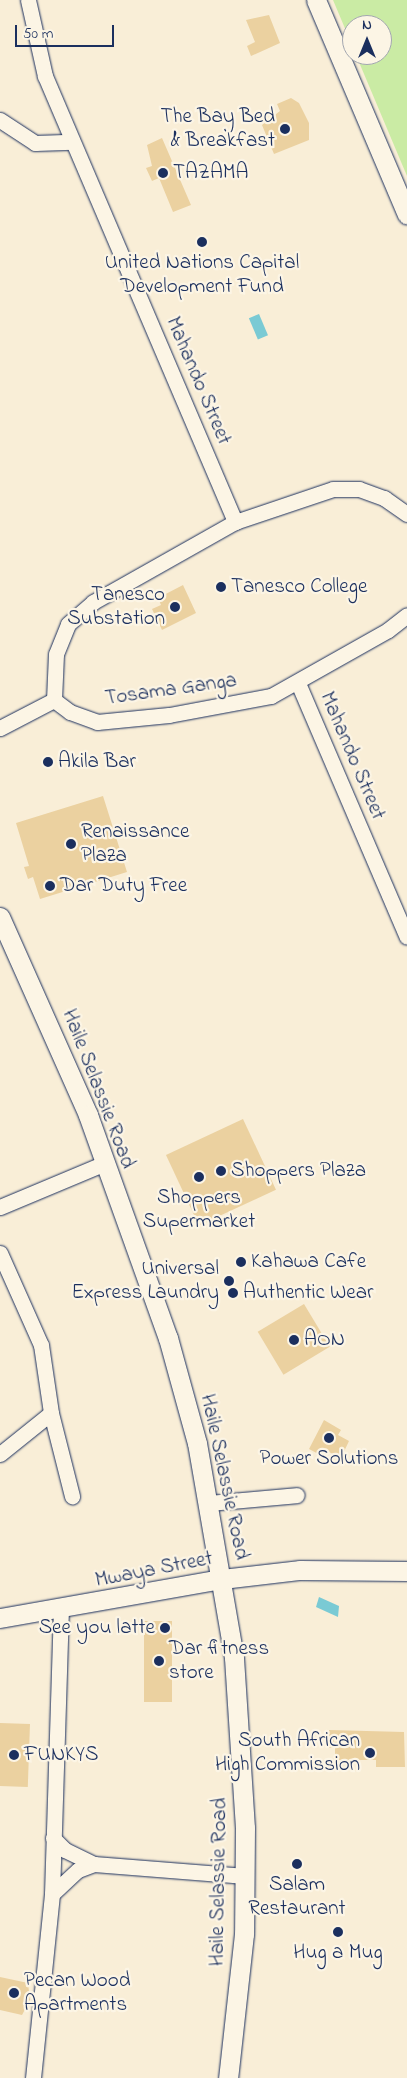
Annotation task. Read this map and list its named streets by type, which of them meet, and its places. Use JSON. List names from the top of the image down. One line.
{"streets":{"street":["Mahando Street","Tosama Ganga","Haile Selassie Road","Mwaya Street"]},"crossings":[["Mahando Street","Tosama Ganga"],["Haile Selassie Road","Mwaya Street"]],"places":["The Bay Bed & Breakfast","TAZAMA","United Nations Capital Development Fund","Tanesco College","Tanesco Substation","Akila Bar","Renaissance Plaza","Dar Duty Free","Shoppers Plaza","Shoppers Supermarket","Kahawa Cafe","Universal Express Laundry","Authentic Wear","AON","Power Solutions","See you latte","Dar fitness store","South African High Commission","FUNKYS","Salam Restaurant","Hug a Mug","Pecan Wood Apartments"],"scale_bar":"50 m","north":"top"}
